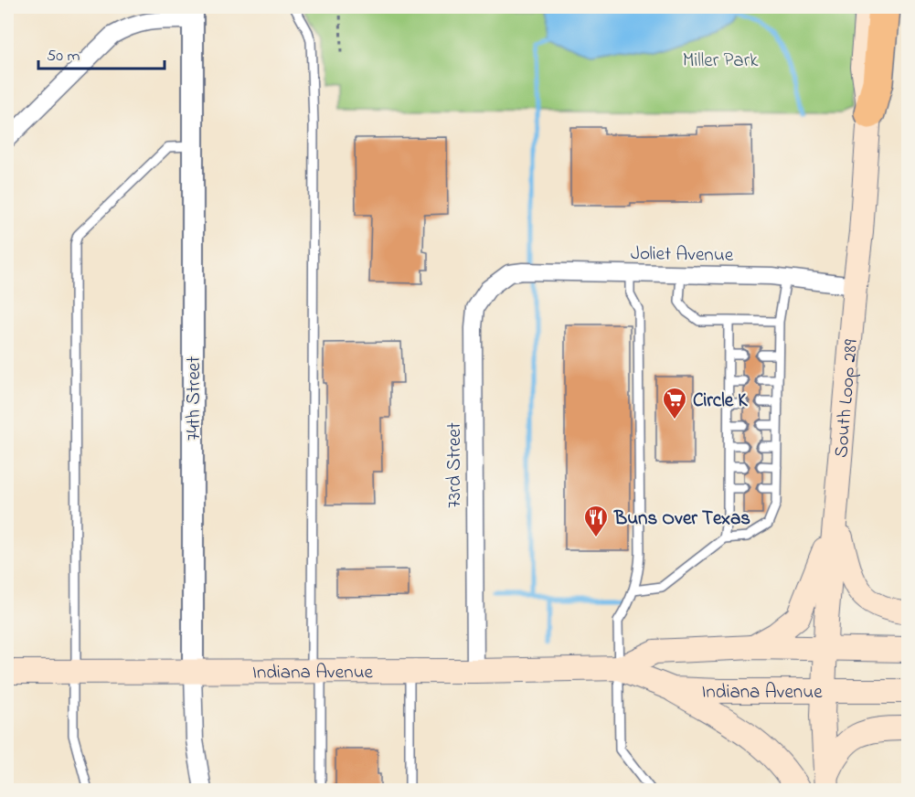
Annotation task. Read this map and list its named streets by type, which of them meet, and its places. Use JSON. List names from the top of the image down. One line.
{"streets":{"main road":["South Loop 289","Indiana Avenue"],"street":["Joliet Avenue","74th Street","73rd Street"]},"crossings":[["Joliet Avenue","South Loop 289"],["Joliet Avenue","73rd Street"],["74th Street","Indiana Avenue"],["South Loop 289","Indiana Avenue"],["73rd Street","Indiana Avenue"]],"parks":["Miller Park"],"places":{"supermarket":["Circle K"],"restaurant":["Buns Over Texas"]},"scale_bar":"50 m"}
